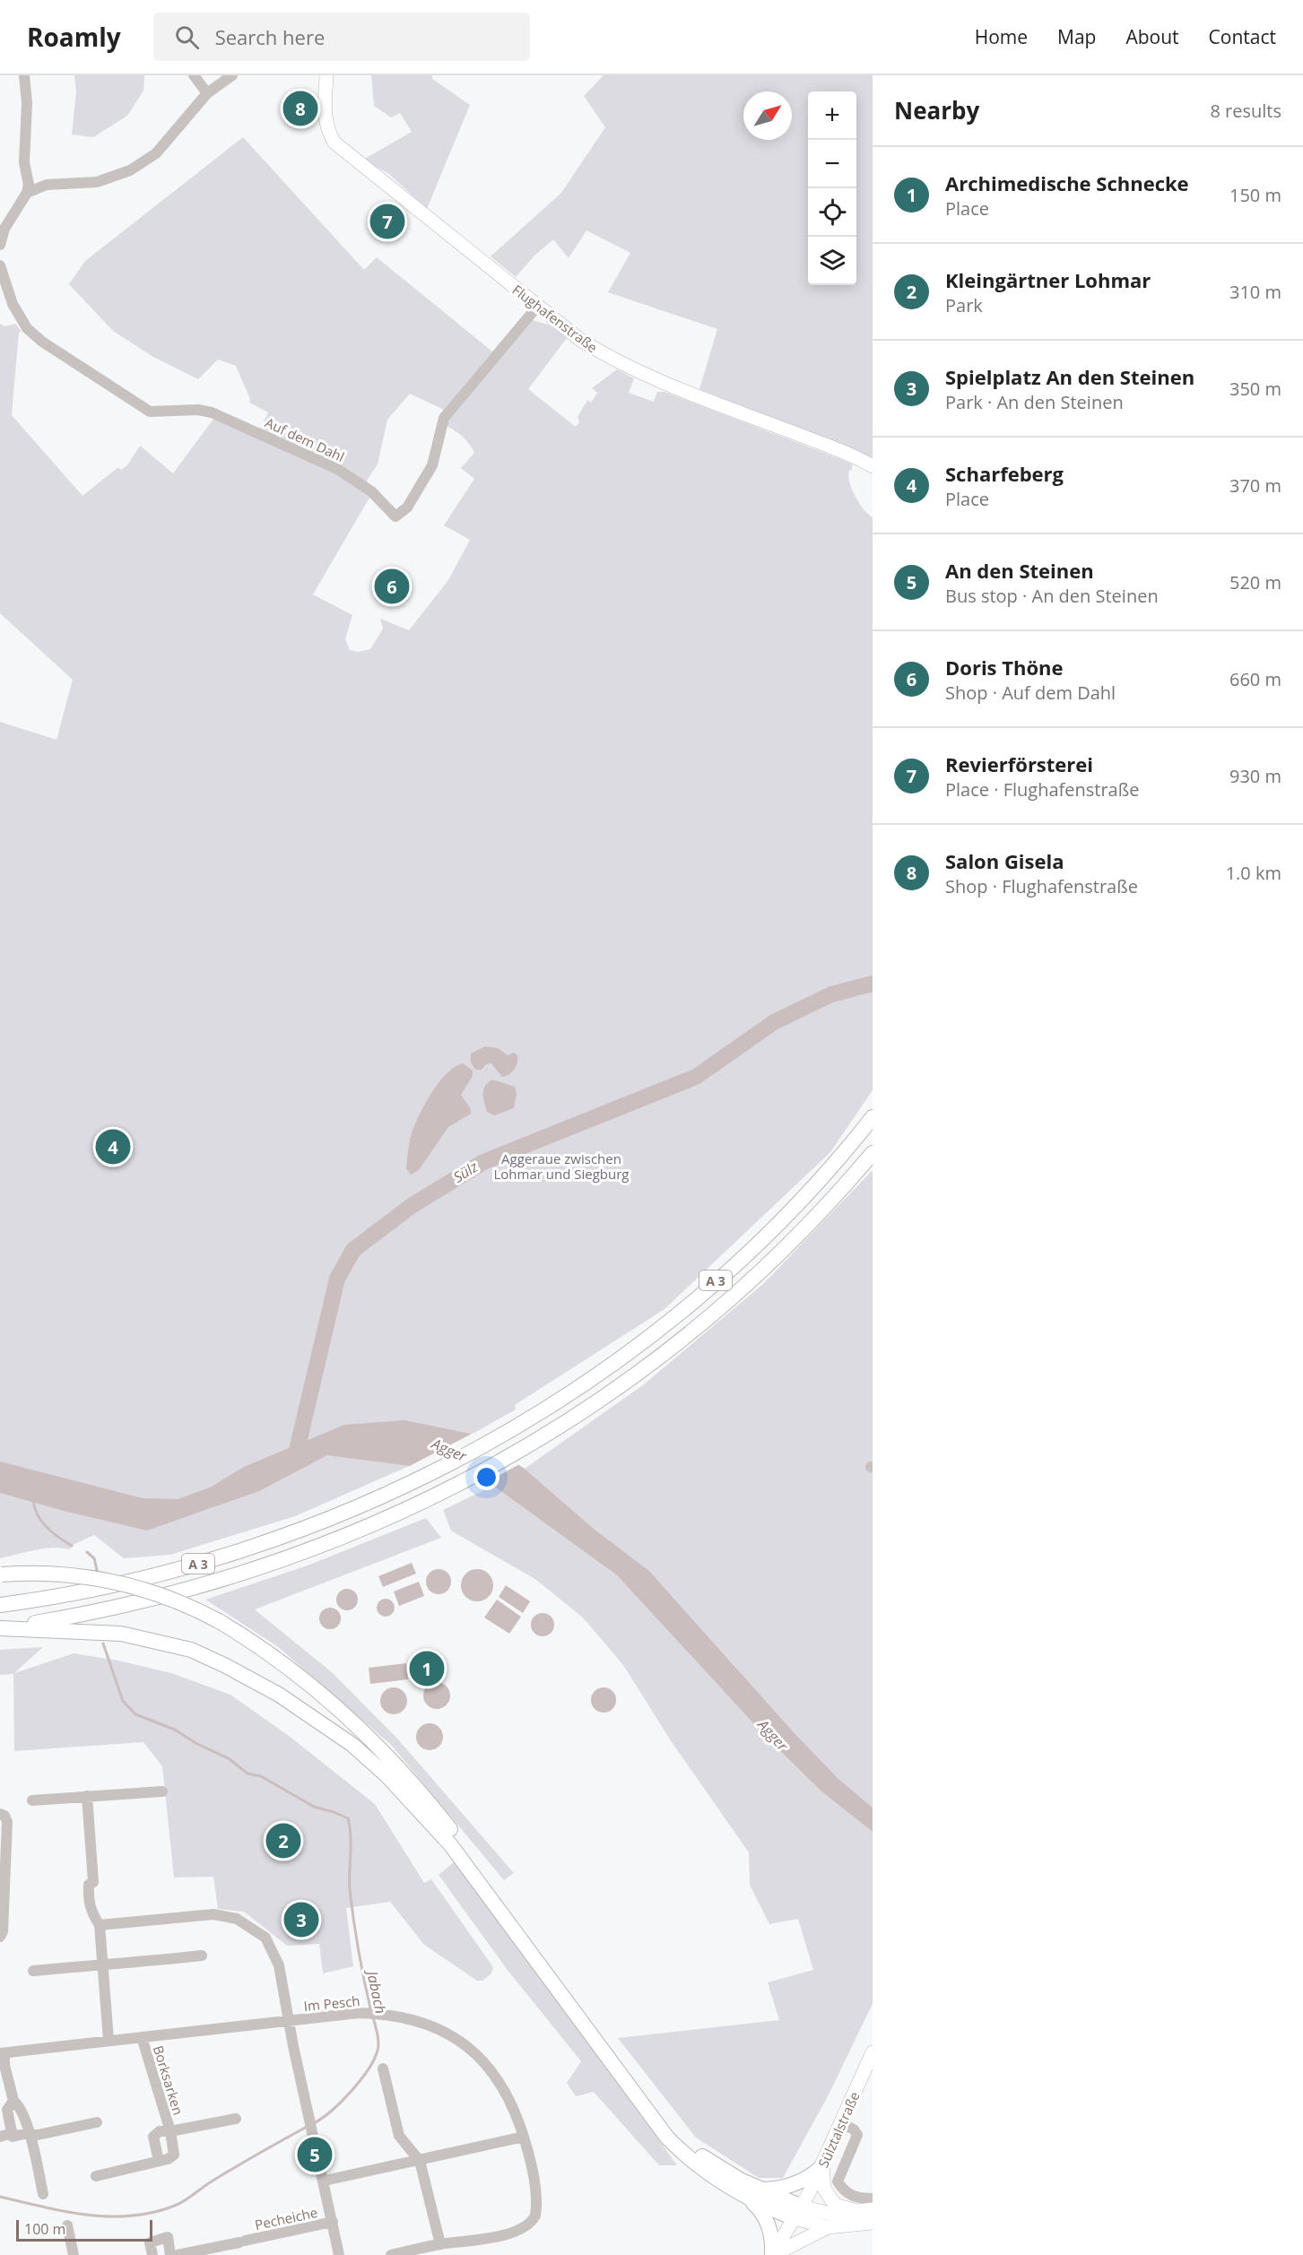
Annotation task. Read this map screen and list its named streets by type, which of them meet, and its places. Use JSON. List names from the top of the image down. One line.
{"streets":{"highway":["A 3"],"main road":["Flughafenstraße","Sülztalstraße"],"street":["Auf dem Dahl","Im Pesch","Borksarken","Pecheiche"]},"crossings":[["Flughafenstraße","Auf dem Dahl"],["Im Pesch","Borksarken"]],"water":["Sülz","Agger","Jabach"],"parks":["Aggeraue zwischen Lohmar und Siegburg"],"scale_bar":"100 m","north":"top right","page":{"header":"Roamly","search":"Search here","nav":["Home","Map","About","Contact"],"heading":["Nearby","8 results"],"pins":["8","7","6","4","1","2","3","5"],"map_buttons":["+","−"],"list":[{"mark":"1","name":"Archimedische Schnecke","note":"Place","value":"150 m"},{"mark":"2","name":"Kleingärtner Lohmar","note":"Park","value":"310 m"},{"mark":"3","name":"Spielplatz An den Steinen","note":"Park · An den Steinen","value":"350 m"},{"mark":"4","name":"Scharfeberg","note":"Place","value":"370 m"},{"mark":"5","name":"An den Steinen","note":"Bus stop · An den Steinen","value":"520 m"},{"mark":"6","name":"Doris Thöne","note":"Shop · Auf dem Dahl","value":"660 m"},{"mark":"7","name":"Revierförsterei","note":"Place · Flughafenstraße","value":"930 m"},{"mark":"8","name":"Salon Gisela","note":"Shop · Flughafenstraße","value":"1.0 km"}],"scale":"100 m"}}
